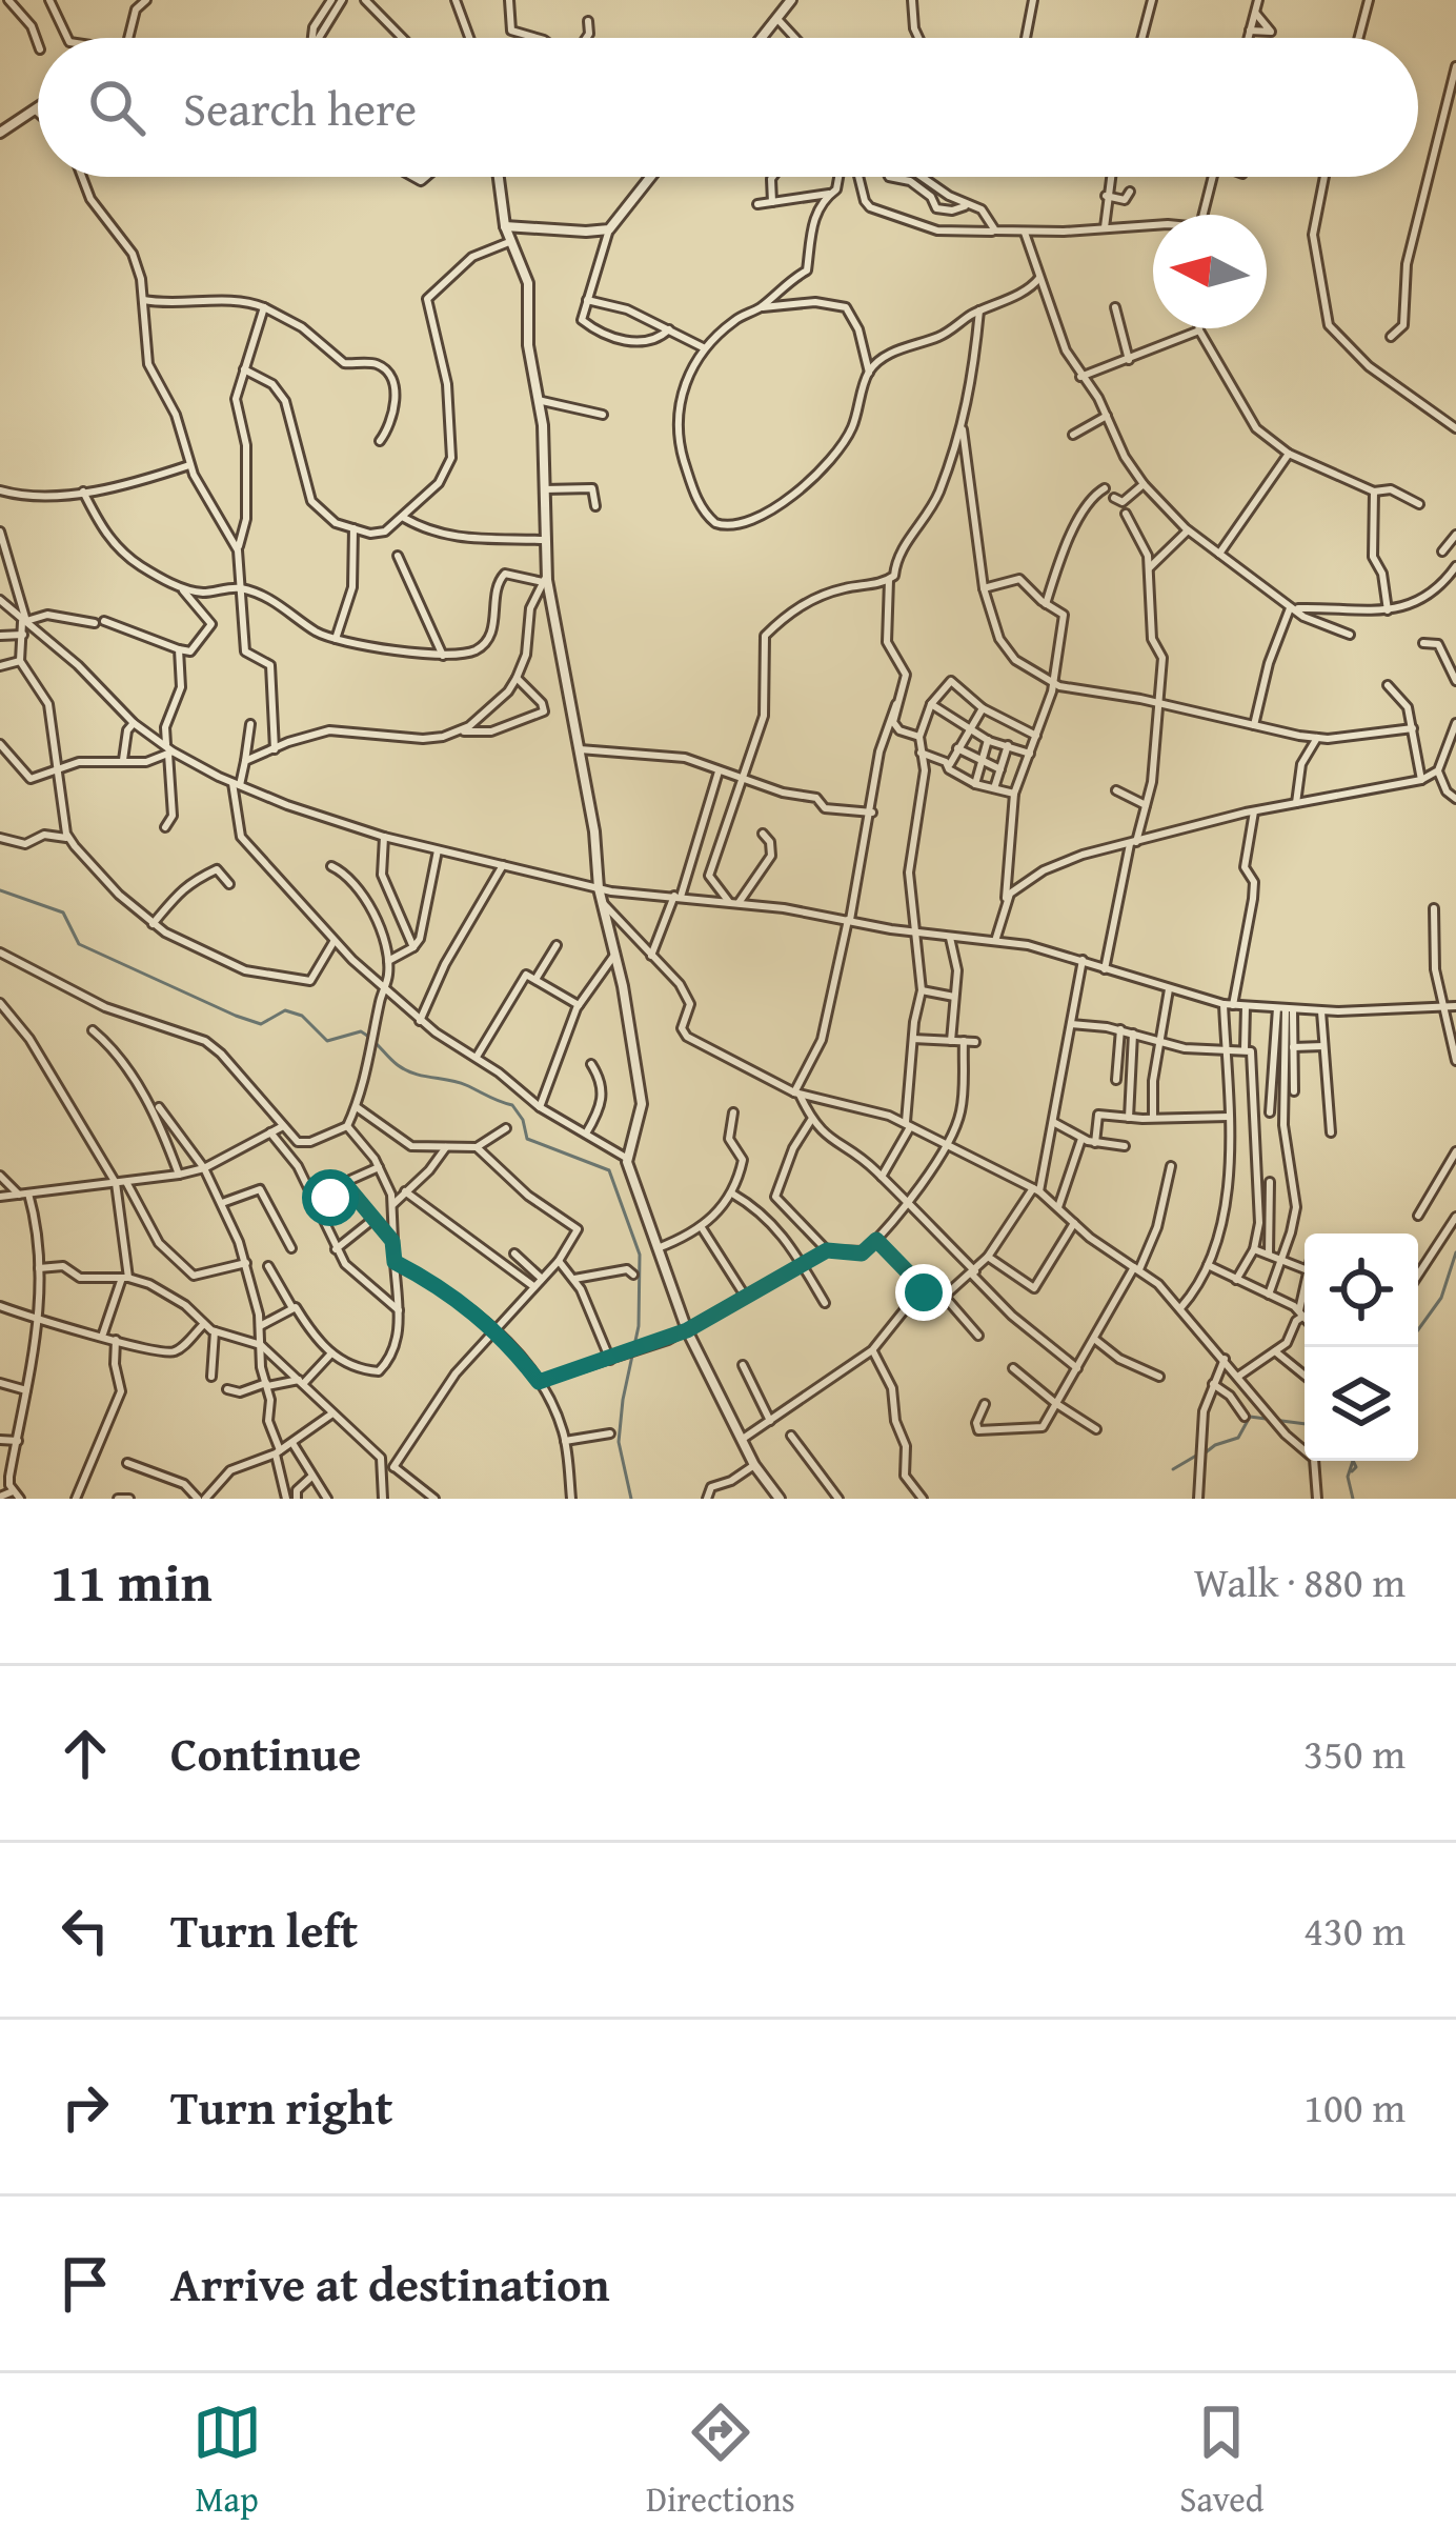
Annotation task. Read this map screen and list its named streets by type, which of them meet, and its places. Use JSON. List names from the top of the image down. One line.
{"north":"left","page":{"search":"Search here","heading":["11 min","Walk · 880 m"],"list":[["Continue","350 m"],["Turn left","430 m"],["Turn right","100 m"],"Arrive at destination"],"nav":["Map","Directions","Saved"]}}
